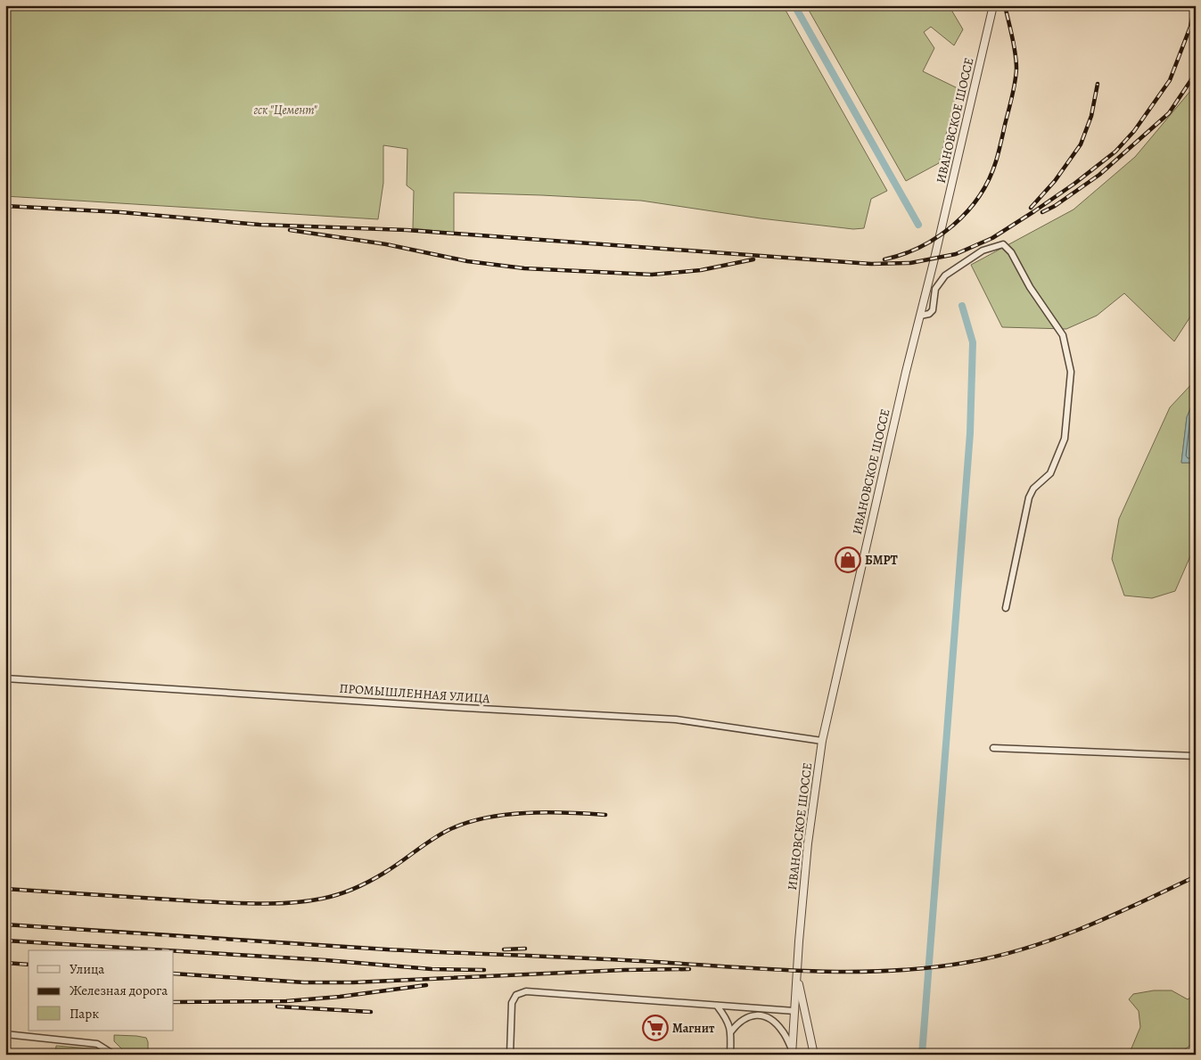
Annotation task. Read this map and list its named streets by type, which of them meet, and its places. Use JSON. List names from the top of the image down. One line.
{"streets":{"street":["ИВАНОВСКОЕ ШОССЕ","ПРОМЫШЛЕННАЯ УЛИЦА"]},"crossings":[["ИВАНОВСКОЕ ШОССЕ","ПРОМЫШЛЕННАЯ УЛИЦА"]],"parks":["гск \"Цемент\""],"places":{"shop":["БМРТ"],"supermarket":["Магнит"]},"legend":["Улица","Железная дорога","Парк"]}
